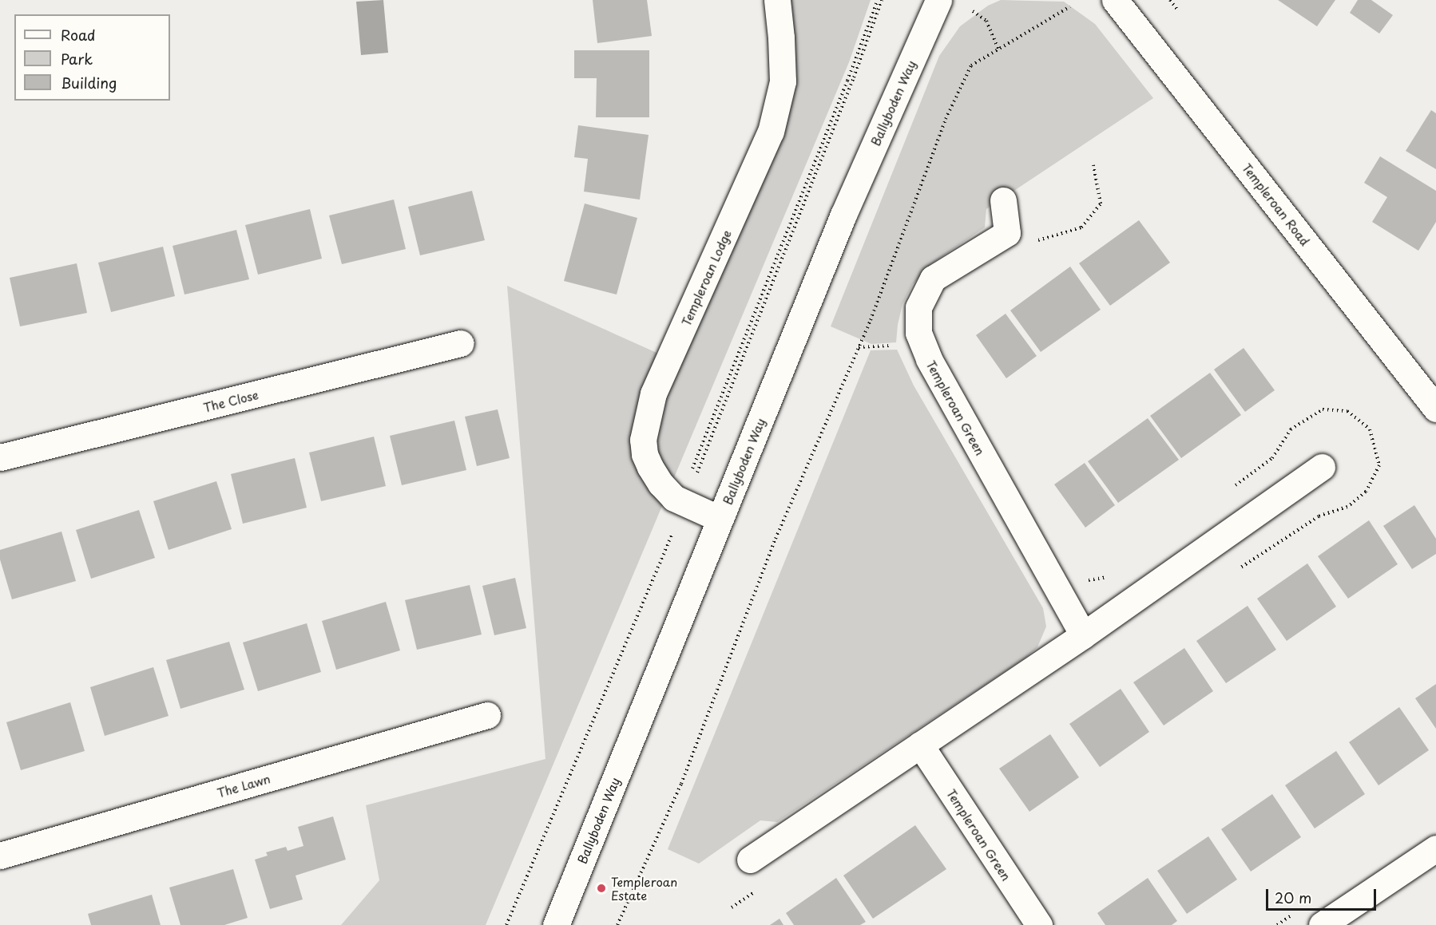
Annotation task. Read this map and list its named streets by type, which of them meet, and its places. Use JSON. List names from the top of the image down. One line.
{"streets":{"street":["Ballyboden Way","Templeroan Road","Templeroan Lodge","The Close","Templeroan Green","The Lawn"]},"crossings":[["Ballyboden Way","Templeroan Lodge"]],"places":["Templeroan Estate"],"legend":["Road","Park","Building"],"scale_bar":"20 m"}
